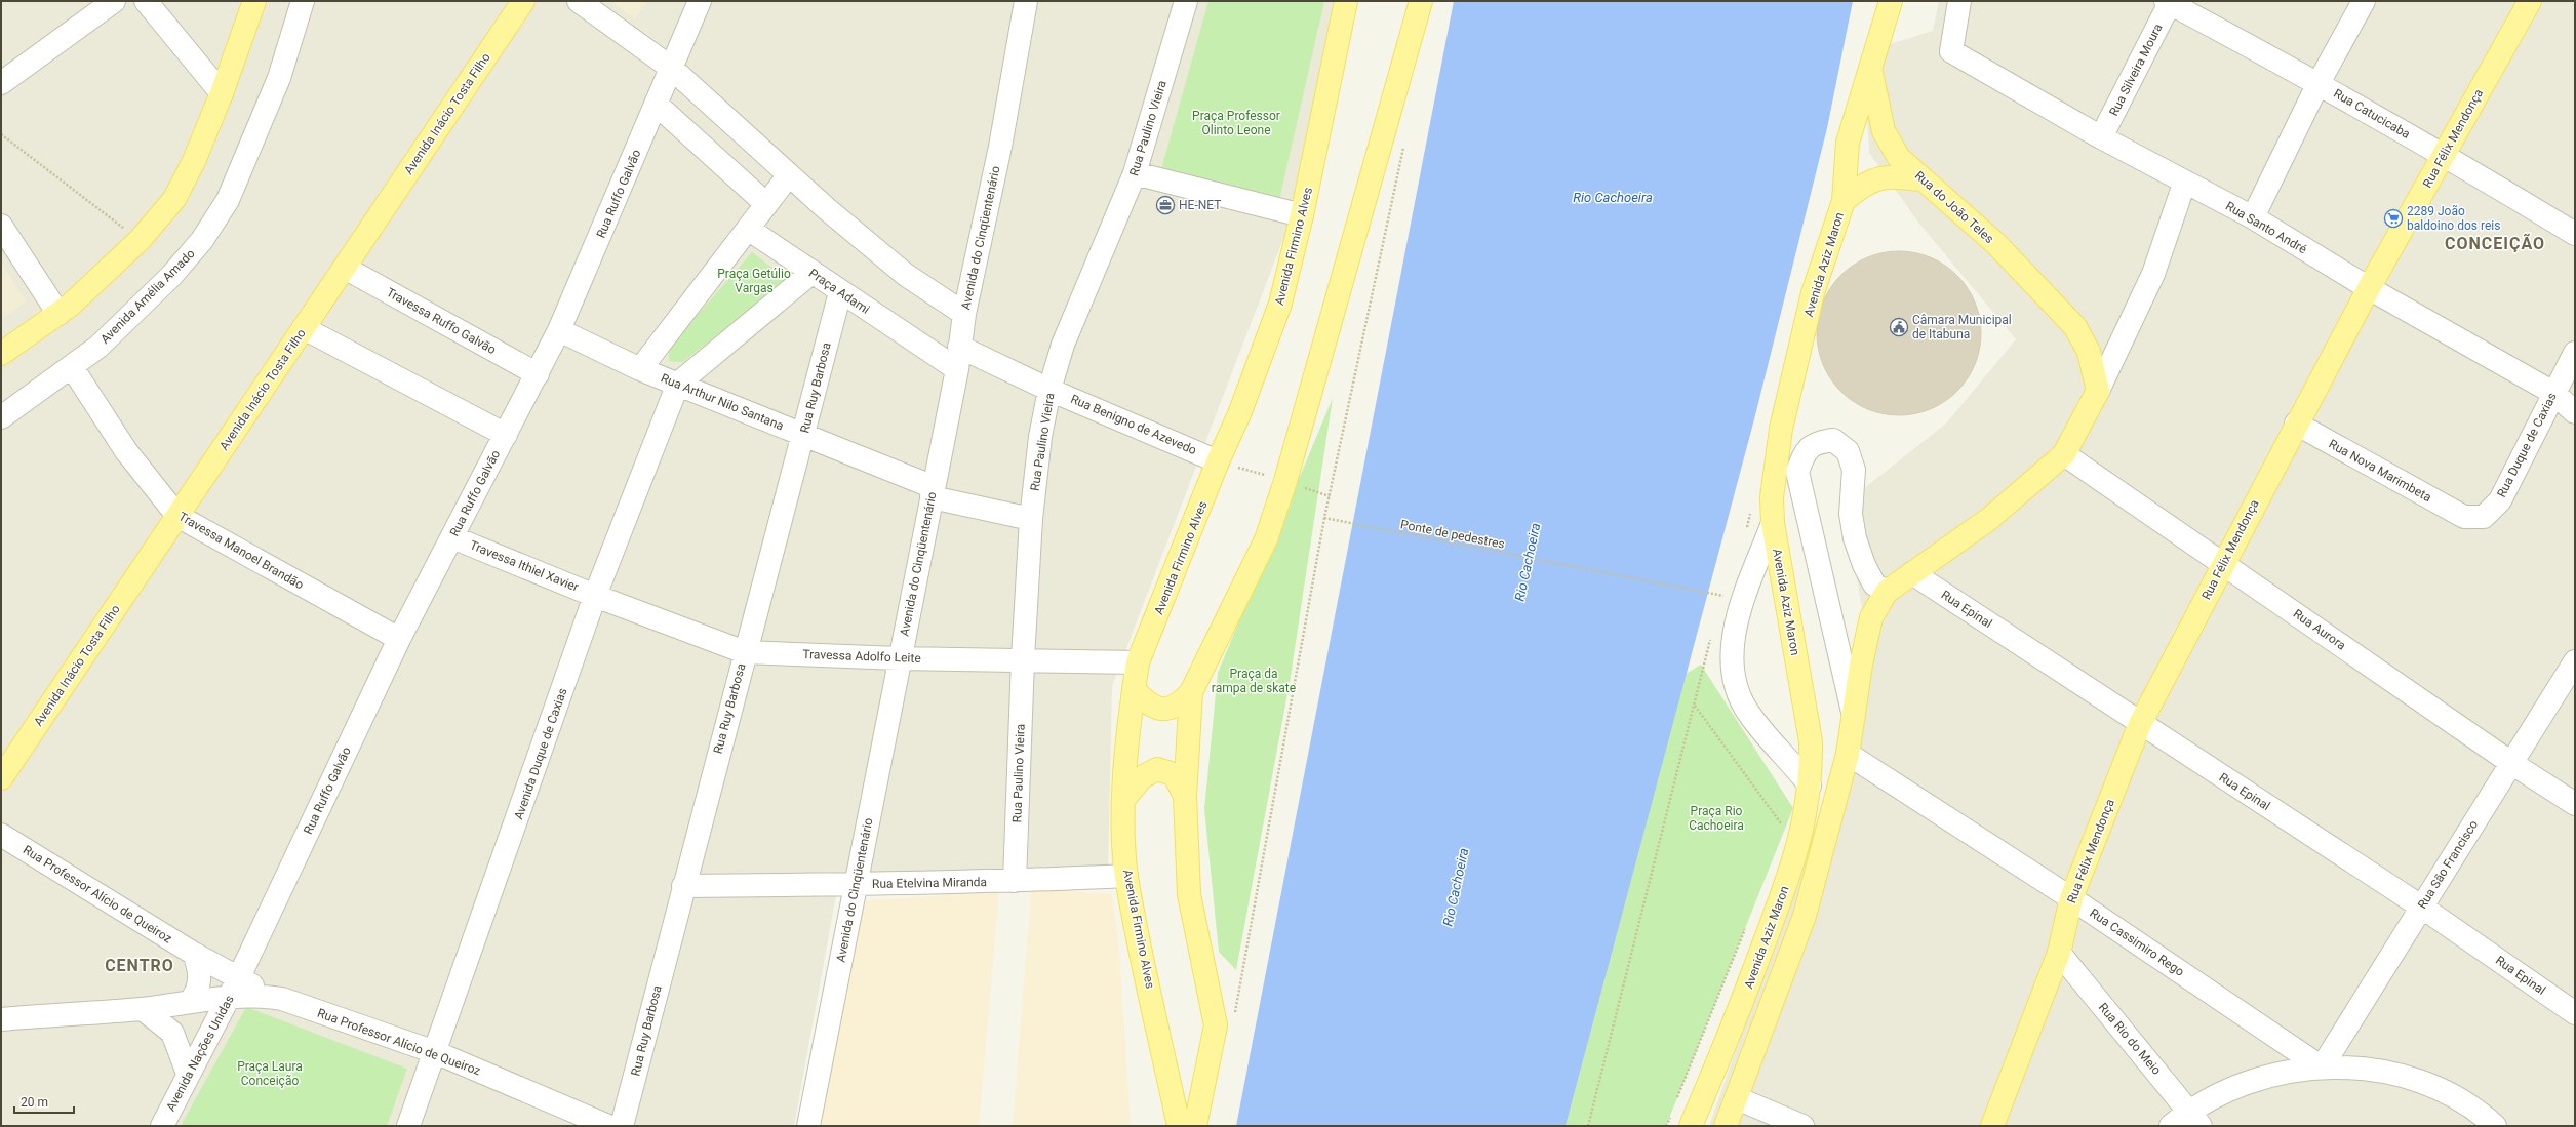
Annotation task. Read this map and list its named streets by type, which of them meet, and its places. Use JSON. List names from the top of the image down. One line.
{"streets":{"main road":["Avenida Inácio Tosta Filho","Rua Félix Mendonça","Rua do João Teles","Avenida Firmino Alves","Avenida Aziz Maron"],"street":["Rua Silveira Moura","Rua Catucicaba","Rua Paulino Vieira","Rua Ruffo Galvão","Rua Santo André","Avenida do Cinqüentenário","Praça Adami","Avenida Amélia Amado","Travessa Ruffo Galvão","Rua Ruy Barbosa","Rua Arthur Nilo Santana","Rua Benigno de Azevedo","Rua Duque de Caxias","Rua Nova Marimbeta","Travessa Manoel Brandão","Travessa Ithiel Xavier","Rua Epinal","Rua Aurora","Travessa Adolfo Leite","Avenida Duque de Caxias","Rua São Francisco","Rua Etelvina Miranda","Rua Professor Alício de Queiroz","Rua Cassimiro Rego","Rua Rio do Meio","Avenida Nações Unidas"],"path":["Ponte de pedestres"]},"crossings":[["Rua Silveira Moura","Rua Catucicaba"],["Rua Silveira Moura","Rua Santo André"],["Avenida Inácio Tosta Filho","Travessa Ruffo Galvão"],["Avenida Inácio Tosta Filho","Travessa Manoel Brandão"],["Rua Catucicaba","Rua Félix Mendonça"],["Rua Paulino Vieira","Rua Arthur Nilo Santana"],["Rua Paulino Vieira","Rua Benigno de Azevedo"],["Rua Paulino Vieira","Travessa Adolfo Leite"],["Rua Paulino Vieira","Rua Etelvina Miranda"],["Rua Félix Mendonça","Rua Santo André"],["Rua Félix Mendonça","Rua Nova Marimbeta"],["Rua Félix Mendonça","Rua Epinal"],["Rua Félix Mendonça","Rua Aurora"],["Rua Félix Mendonça","Rua Cassimiro Rego"],["Rua Félix Mendonça","Rua Rio do Meio"],["Rua Ruffo Galvão","Travessa Ruffo Galvão"],["Rua Ruffo Galvão","Rua Arthur Nilo Santana"],["Rua Ruffo Galvão","Travessa Manoel Brandão"],["Rua Ruffo Galvão","Travessa Ithiel Xavier"],["Rua Ruffo Galvão","Rua Professor Alício de Queiroz"],["Rua Ruffo Galvão","Avenida Nações Unidas"],["Rua do João Teles","Avenida Aziz Maron"],["Rua Santo André","Rua Duque de Caxias"],["Avenida do Cinqüentenário","Praça Adami"],["Avenida do Cinqüentenário","Rua Arthur Nilo Santana"],["Avenida do Cinqüentenário","Rua Benigno de Azevedo"],["Avenida do Cinqüentenário","Travessa Adolfo Leite"],["Avenida do Cinqüentenário","Rua Etelvina Miranda"],["Avenida Firmino Alves","Rua Benigno de Azevedo"],["Avenida Firmino Alves","Travessa Adolfo Leite"],["Avenida Firmino Alves","Rua Etelvina Miranda"],["Praça Adami","Rua Ruy Barbosa"],["Avenida Amélia Amado","Travessa Manoel Brandão"],["Rua Ruy Barbosa","Rua Arthur Nilo Santana"],["Rua Ruy Barbosa","Travessa Adolfo Leite"],["Rua Ruy Barbosa","Rua Etelvina Miranda"],["Rua Arthur Nilo Santana","Avenida Duque de Caxias"],["Rua Duque de Caxias","Rua Nova Marimbeta"],["Travessa Ithiel Xavier","Travessa Adolfo Leite"],["Travessa Ithiel Xavier","Avenida Duque de Caxias"],["Rua Epinal","Rua São Francisco"],["Rua Aurora","Rua São Francisco"],["Travessa Adolfo Leite","Avenida Duque de Caxias"],["Avenida Duque de Caxias","Rua Professor Alício de Queiroz"],["Rua São Francisco","Rua Cassimiro Rego"],["Rua Professor Alício de Queiroz","Avenida Nações Unidas"]],"districts":["CONCEIÇÃO","CENTRO"],"water":["Rio Cachoeira"],"parks":["Praça Professor Olinto Leone","Praça Getúlio Vargas","Praça da rampa de skate","Praça Rio Cachoeira","Praça Laura Conceição"],"places":{"office":["HE-NET"],"supermarket":["2289 João baldoino dos reis"],"public building":["Câmara Municipal de Itabuna"]},"scale_bar":"20 m"}
